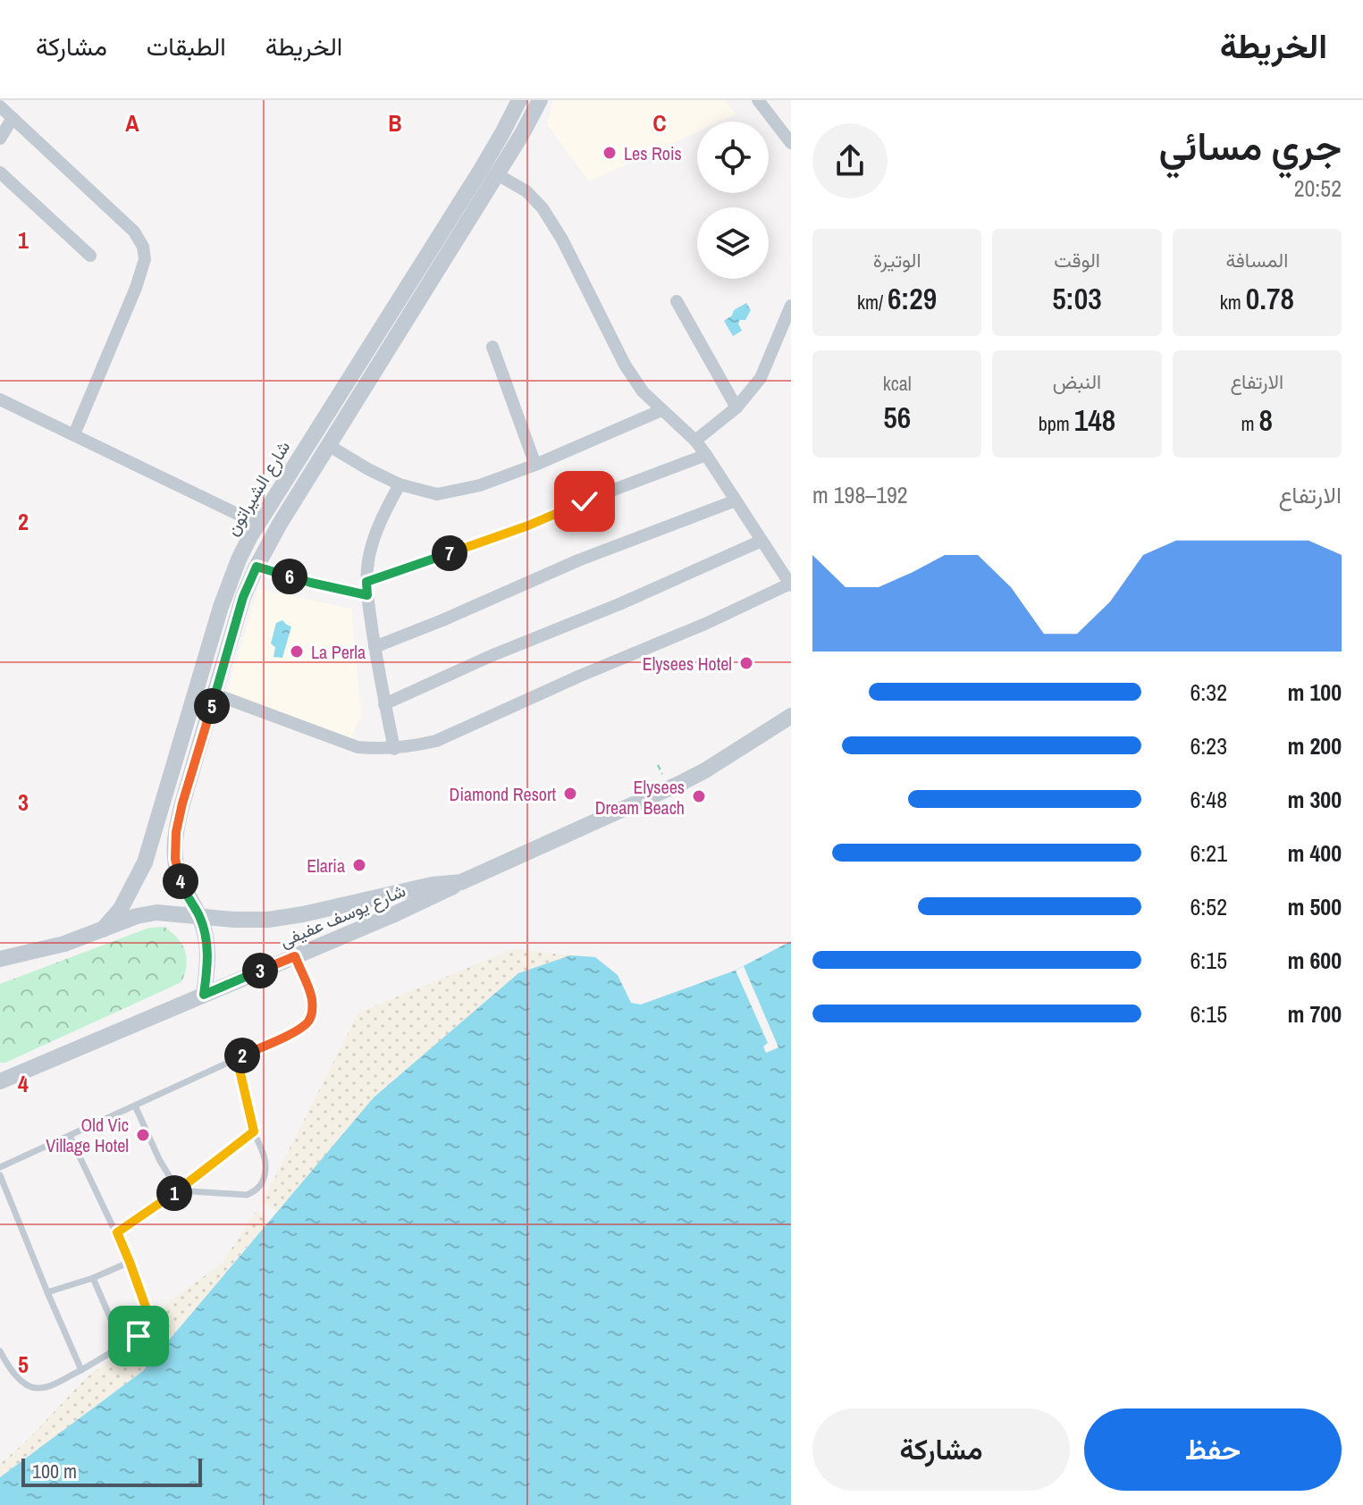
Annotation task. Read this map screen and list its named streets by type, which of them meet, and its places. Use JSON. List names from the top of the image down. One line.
{"streets":{"street":["شارع الشيراتون","شارع يوسف عفيفى"]},"crossings":[["شارع الشيراتون","شارع يوسف عفيفى"]],"places":["Les Rois","La Perla","Elysees Hotel","Diamond Resort","Elysees Dream Beach","Elaria","Old Vic Village Hotel"],"scale_bar":"100 m","page":{"header":"الخريطة","nav":["الخريطة","الطبقات","مشاركة"],"heading":["جري مسائي","20:52"],"stats":[["المسافة","0.78 km"],["الوقت","5:03"],["الوتيرة","6:29 /km"],["الارتفاع","8 m"],["النبض","148 bpm"],["kcal","56"]],"chart":["الارتفاع","192–198 m"],"pins":["7","6","5","4","3","2","1"],"list":[{"name":"100 m","note":"6:32"},{"name":"200 m","note":"6:23"},{"name":"300 m","note":"6:48"},{"name":"400 m","note":"6:21"},{"name":"500 m","note":"6:52"},{"name":"600 m","note":"6:15"},{"name":"700 m","note":"6:15"}],"buttons":["حفظ","مشاركة"],"scale":"100 m"},"grid":{"columns":["A","B","C"],"rows":["1","2","3","4","5"]}}
